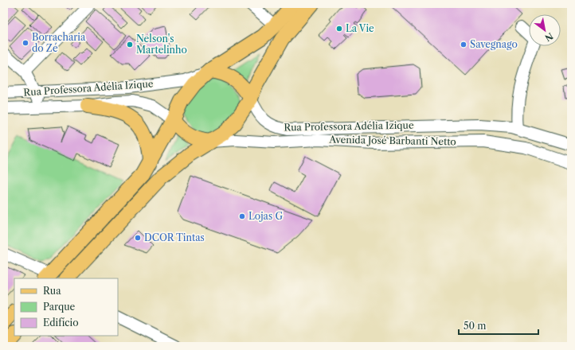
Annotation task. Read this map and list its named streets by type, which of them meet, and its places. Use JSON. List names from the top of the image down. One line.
{"streets":{"street":["Rua Professora Adélia Izique","Avenida José Barbanti Netto"]},"crossings":[["Rua Professora Adélia Izique","Avenida José Barbanti Netto"]],"places":["La Vie","Borracharia do Zé","Nelson's Martelinho","Savegnago","Lojas G","DCOR Tintas"],"legend":["Rua","Parque","Edifício"],"scale_bar":"50 m","north":"bottom right"}
